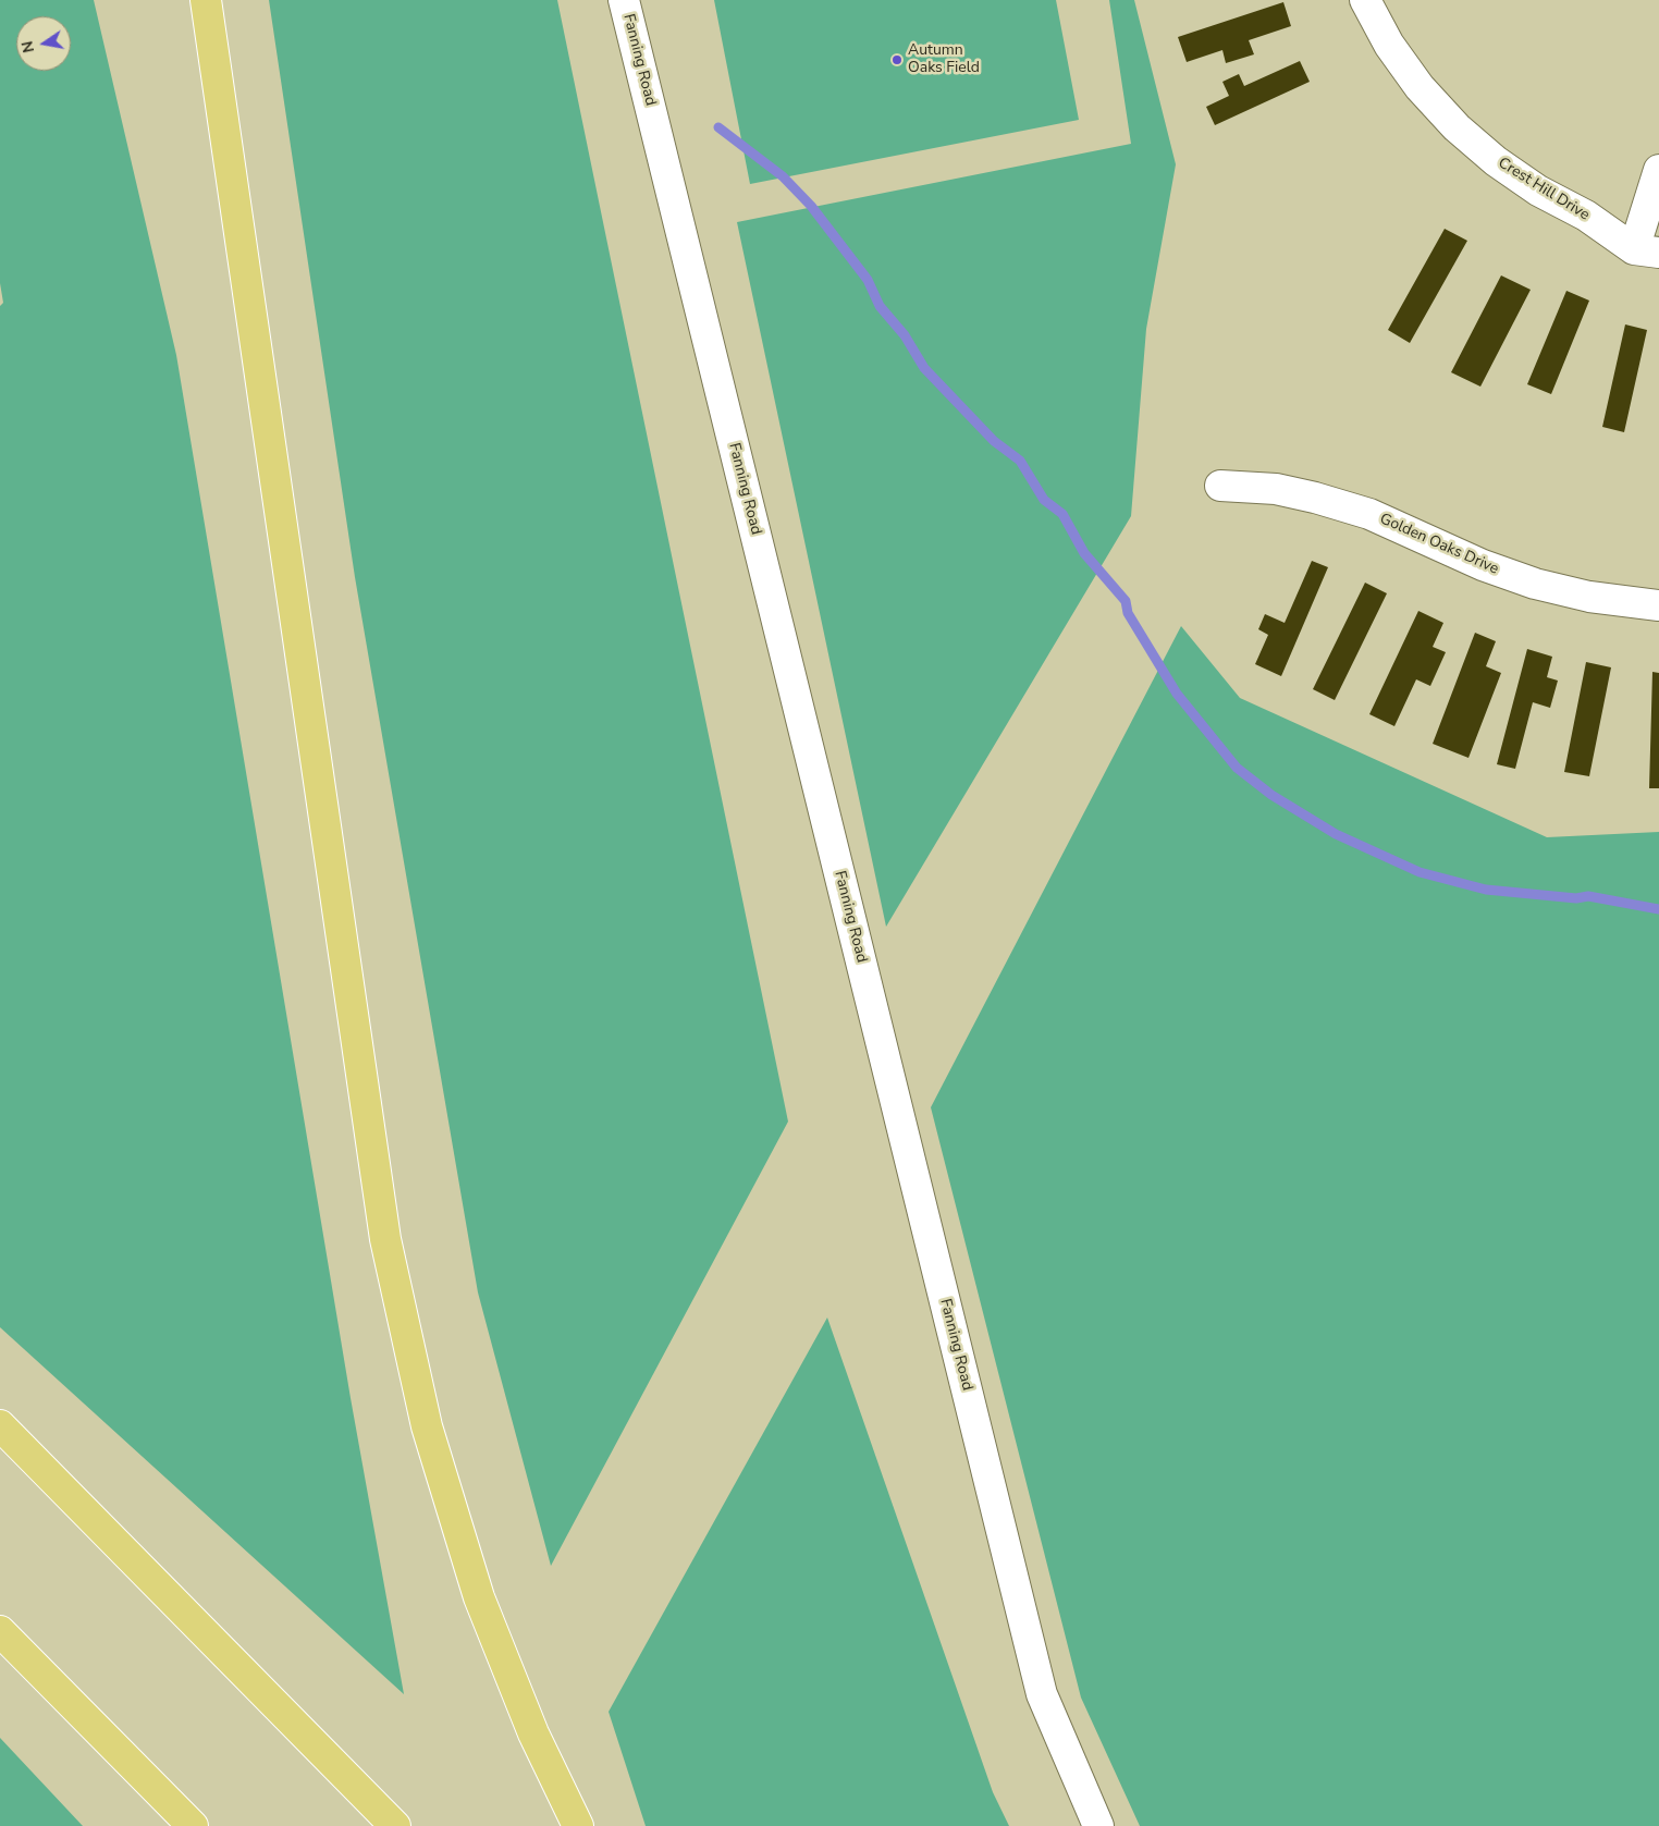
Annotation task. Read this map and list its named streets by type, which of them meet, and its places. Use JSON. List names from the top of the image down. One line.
{"streets":{"street":["Fanning Road","Crest Hill Drive","Golden Oaks Drive"]},"places":["Autumn Oaks Field"],"north":"left"}
